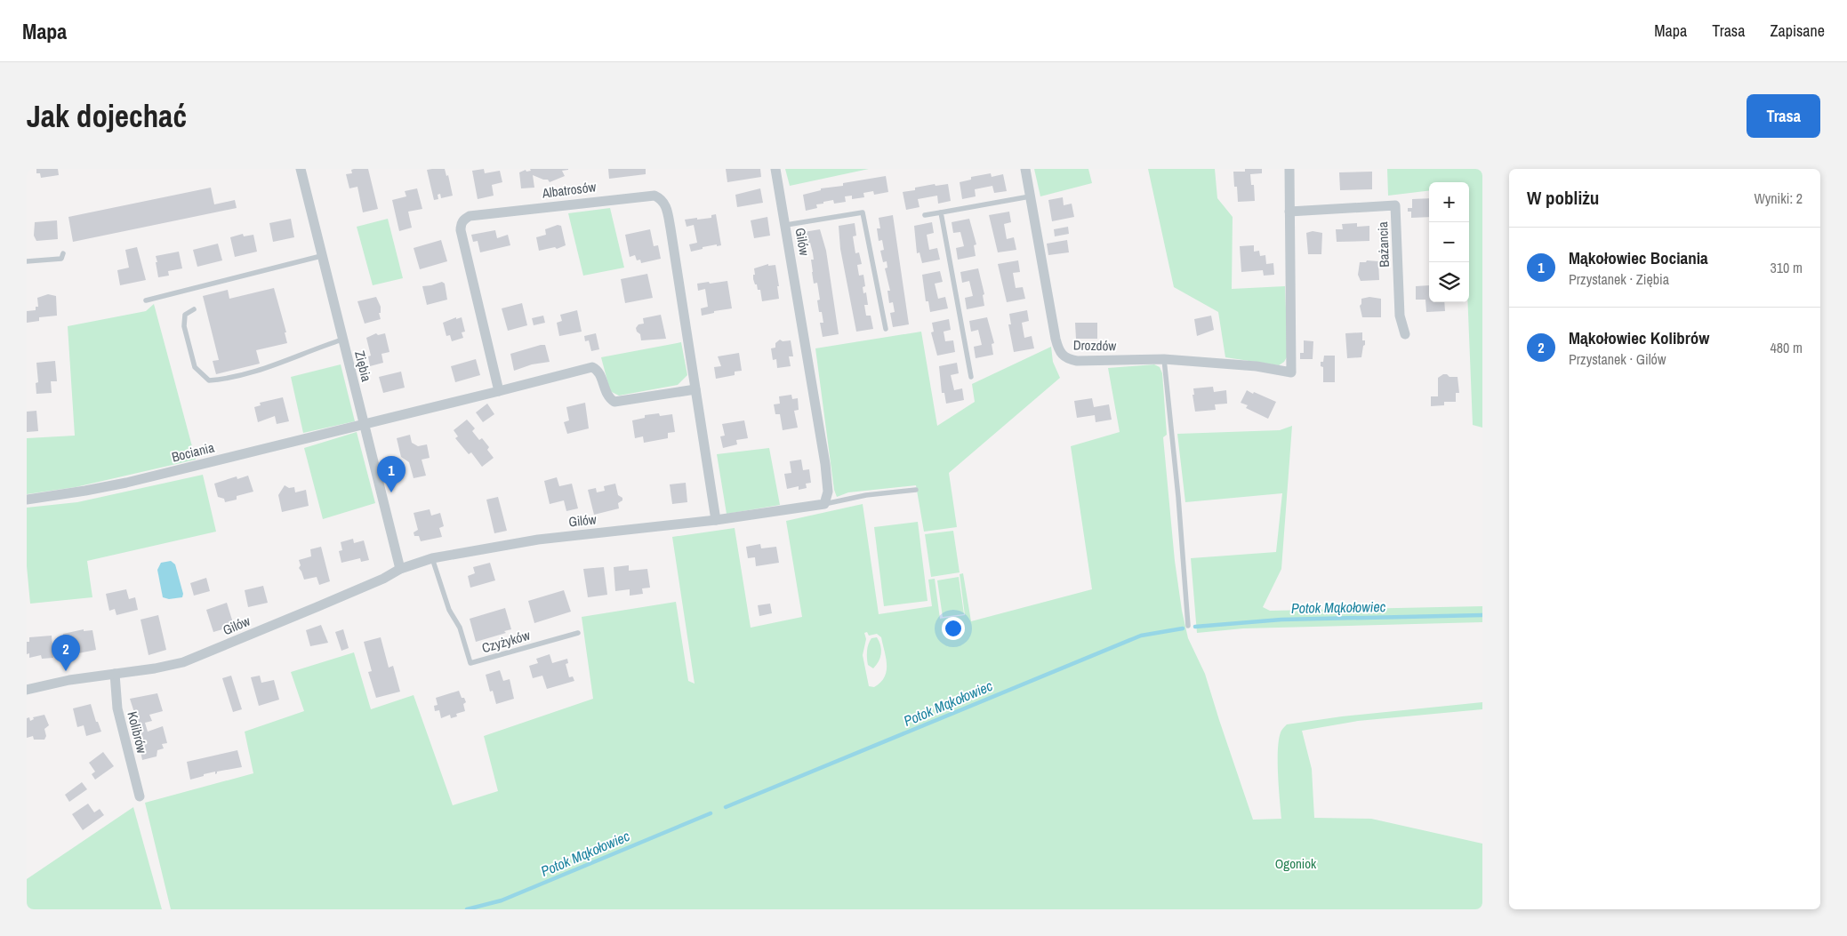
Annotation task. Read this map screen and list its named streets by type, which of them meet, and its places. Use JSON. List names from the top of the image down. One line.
{"streets":{"street":["Albatrosów","Gilów","Bażancia","Drozdów","Ziębia","Bociania","Kolibrów"],"lane":["Czyżyków"]},"crossings":[["Albatrosów","Gilów"],["Gilów","Ziębia"],["Gilów","Czyżyków"],["Gilów","Kolibrów"],["Bażancia","Drozdów"],["Ziębia","Bociania"]],"water":["Potok Mąkołowiec"],"parks":["Ogoniok"],"page":{"header":"Mapa","nav":["Mapa","Trasa","Zapisane"],"buttons":"Trasa","title":"Jak dojechać","heading":["W pobliżu","Wyniki: 2"],"map_buttons":["+","−"],"list":[{"mark":"1","name":"Mąkołowiec Bociania","note":"Przystanek · Ziębia","value":"310 m"},{"mark":"2","name":"Mąkołowiec Kolibrów","note":"Przystanek · Gilów","value":"480 m"}],"pins":["1","2"]}}
